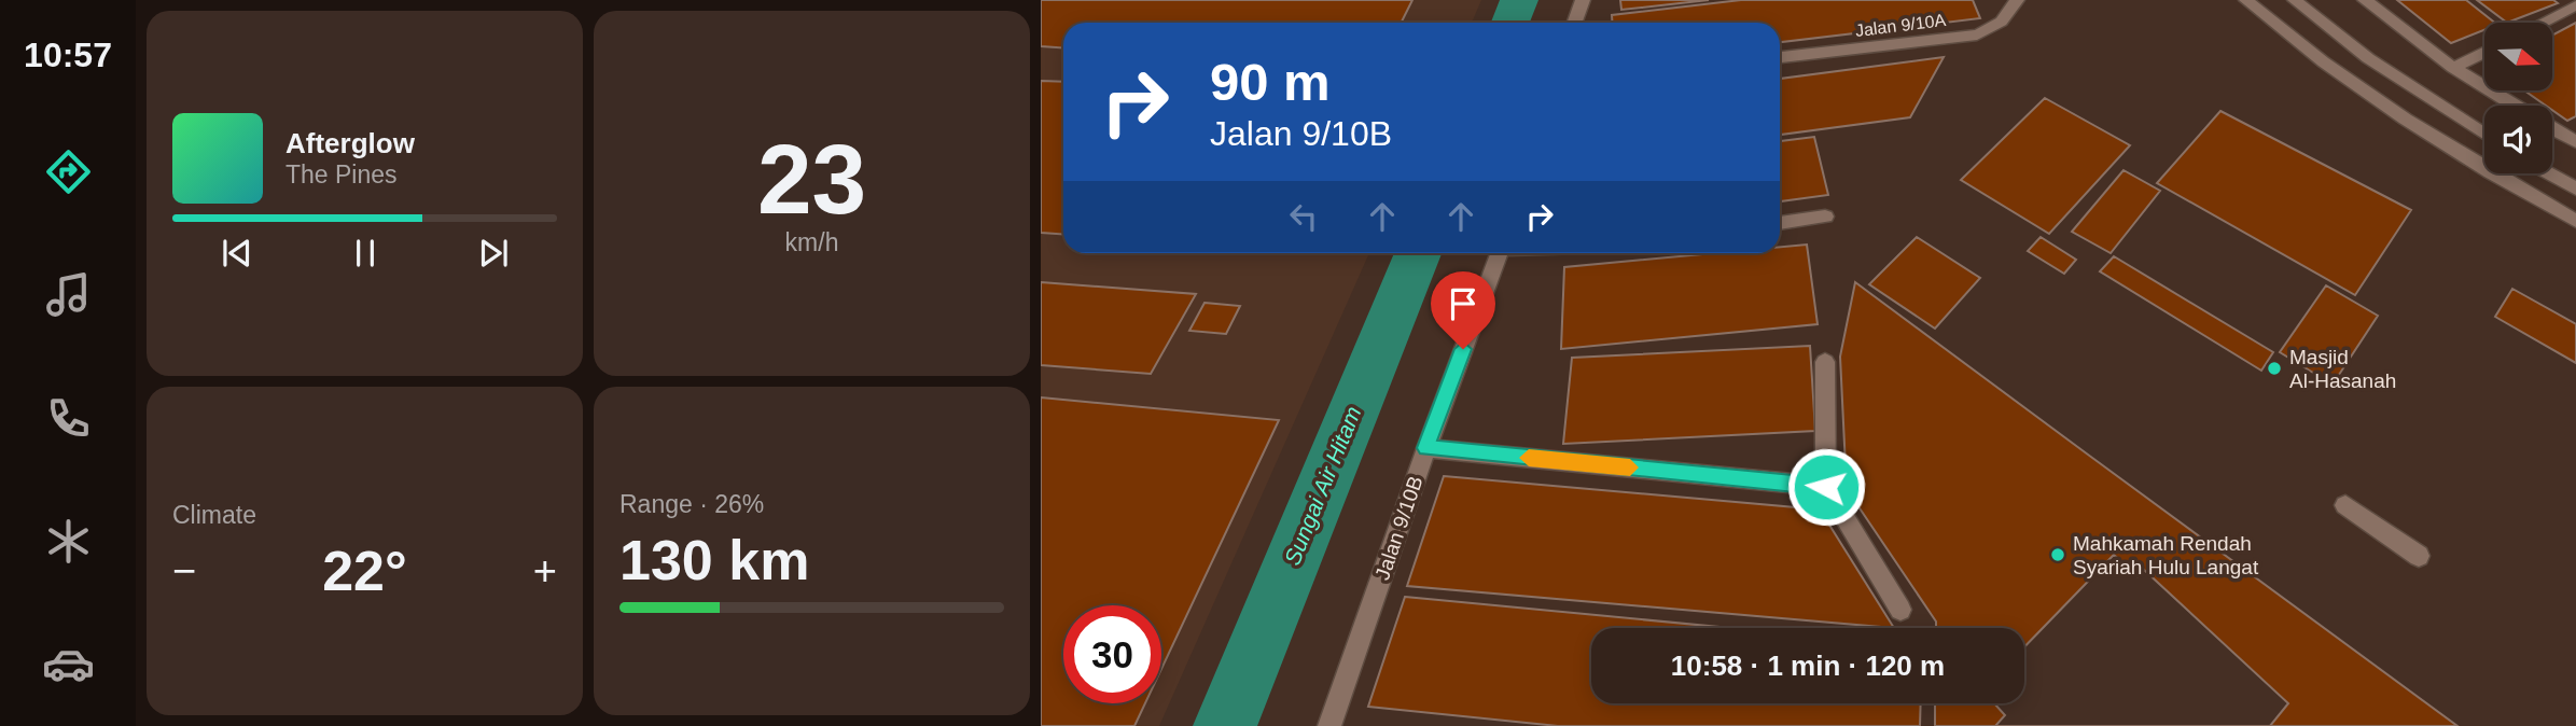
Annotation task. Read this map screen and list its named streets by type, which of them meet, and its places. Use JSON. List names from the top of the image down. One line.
{"streets":{"street":["Jalan 9/10A","Jalan 9/10B"]},"water":["Sungai Air Hitam"],"places":["Masjid Al-Hasanah","Mahkamah Rendah Syariah Hulu Langat"],"north":"right","page":{"tabs":"10:57","tile":[["23","km/h"],"Climate",["Range · 26%","130 km"]],"turn":["90 m","Jalan 9/10B"],"song":["Afterglow","The Pines"],"heat":["−","22°","+"],"limit":"30","trip":"10:58 · 1 min · 120 m"}}
